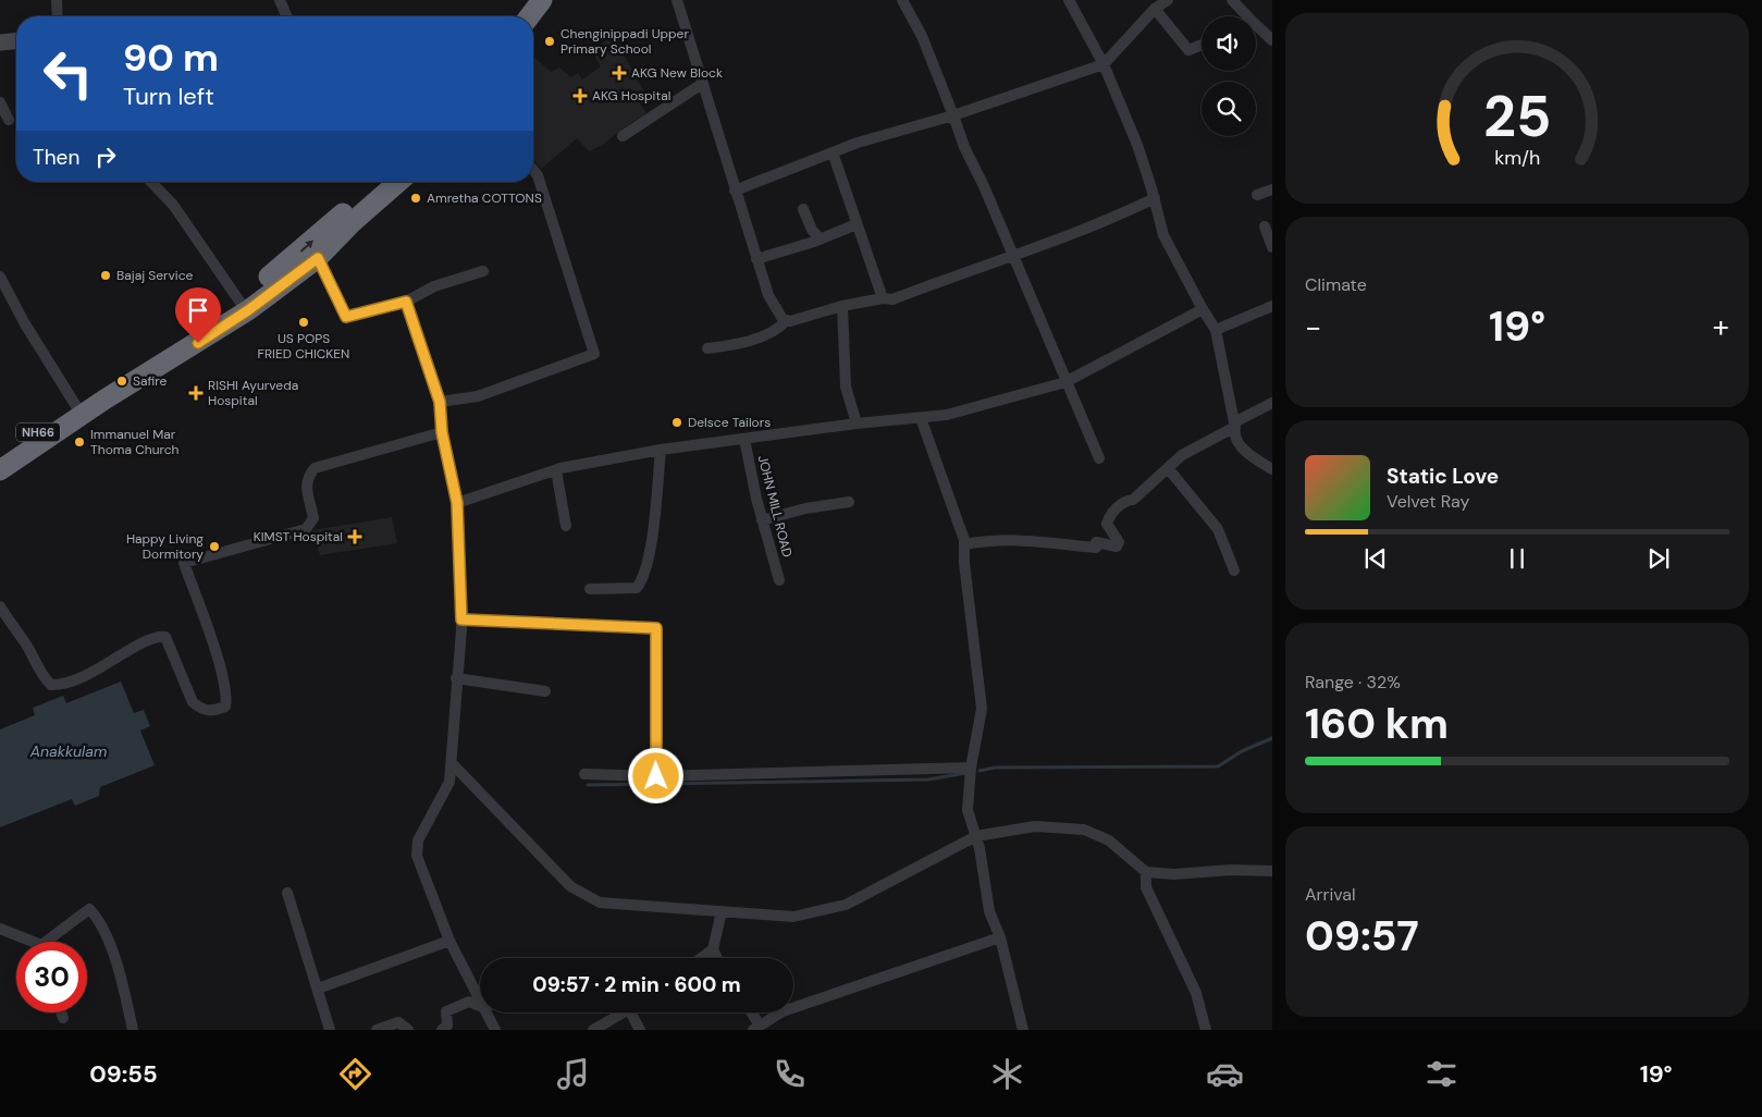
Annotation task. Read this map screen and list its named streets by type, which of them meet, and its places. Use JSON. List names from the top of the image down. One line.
{"streets":{"highway":["NH66"],"street":["JOHN MILL ROAD"]},"water":["Anakkulam"],"places":{"other":["Chenginippadi Upper Primary School","Amretha COTTONS","Bajaj Service","US POPS FRIED CHICKEN","Safire","Delsce Tailors","Immanuel Mar Thoma Church","Happy Living Dormitory"],"health":["AKG New Block","AKG Hospital","RISHI Ayurveda Hospital","KIMST Hospital"]},"page":{"turn":["90 m","Turn left"],"then":"Then","tile":["Climate",["Range · 32%","160 km"],["Arrival","09:57"]],"heat":["−","19°","+"],"song":["Static Love","Velvet Ray"],"limit":"30","trip":"09:57 · 2 min · 600 m","tabs":["09:55","19°"],"gauge":["25","km/h"]}}
